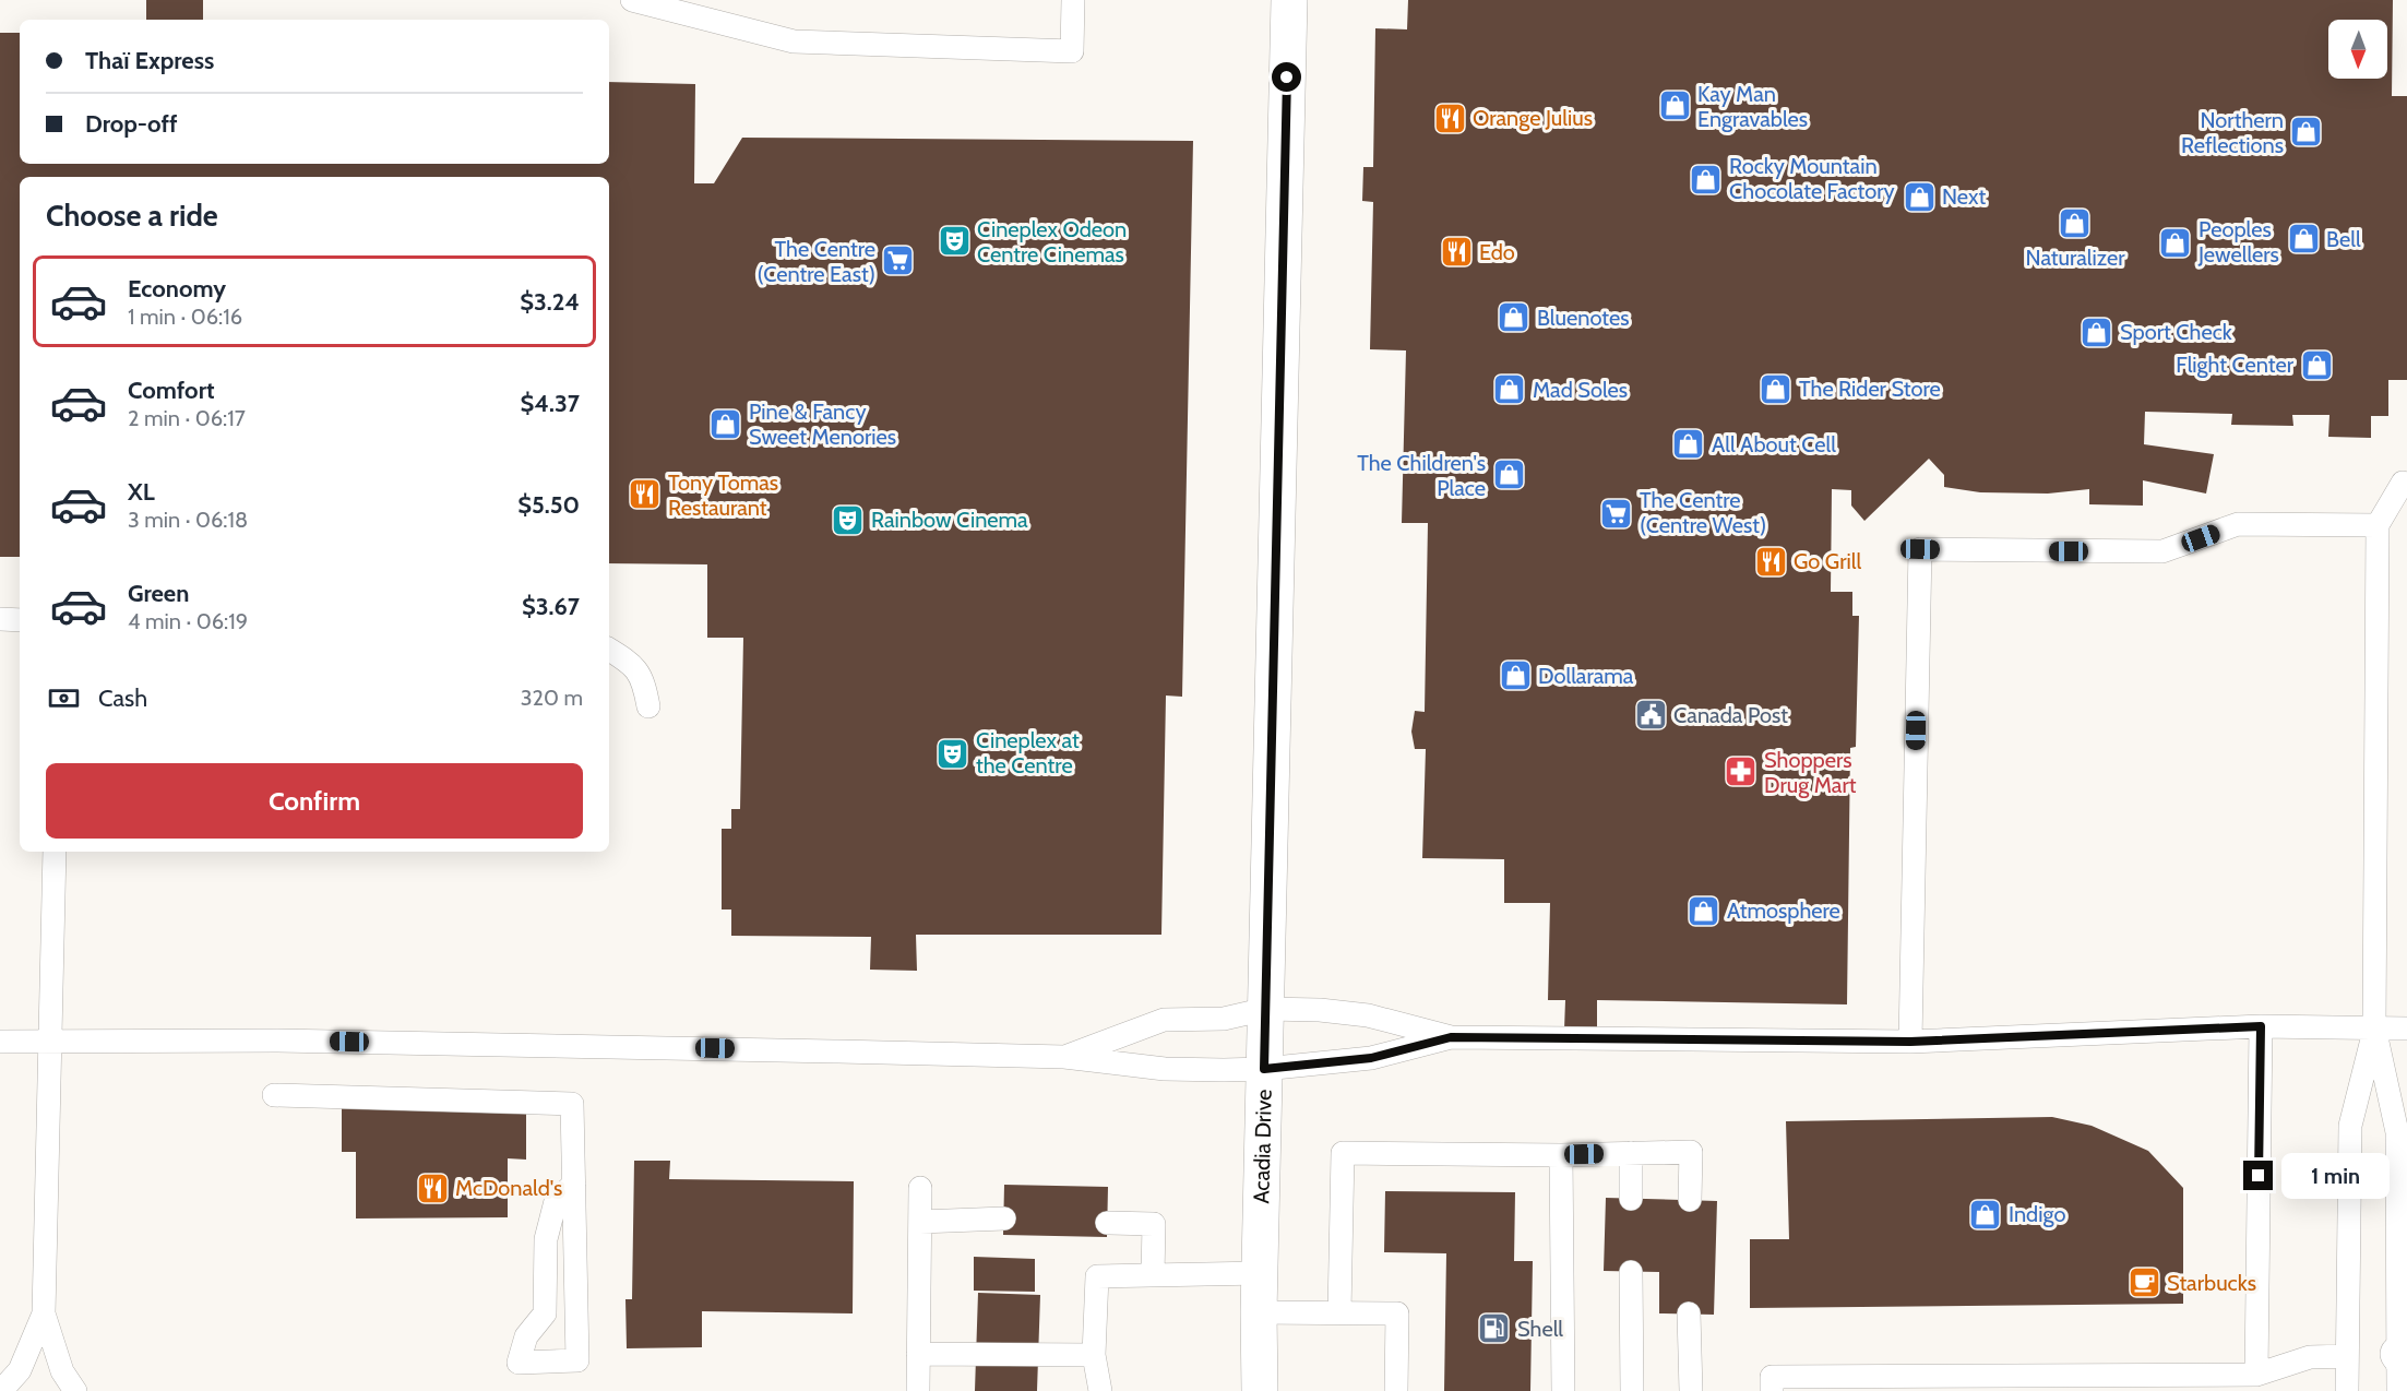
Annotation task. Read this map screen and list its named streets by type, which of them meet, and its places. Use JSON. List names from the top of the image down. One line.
{"streets":{"street":["Acadia Drive"]},"places":{"shop":["Kay Man Engravables","Northern Reflections","Rocky Mountain Chocolate Factory","Next","Naturalizer","Bell","Peoples Jewellers","Bluenotes","Sport Check","Flight Center","The Rider Store","Mad Soles","Pine & Fancy Sweet Menories","All About Cell","The Children's Place","Dollarama","Atmosphere","Indigo"],"restaurant":["Orange Julius","Edo","Tony Tomas Restaurant","Go Grill","McDonald's"],"theatre":["Cineplex Odeon Centre Cinemas","Rainbow Cinema","Cineplex at the Centre"],"supermarket":["The Centre (Centre East)","The Centre (Centre West)"],"public building":["Canada Post"],"pharmacy":["Shoppers Drug Mart"],"cafe":["Starbucks"],"fuel station":["Shell"]},"north":"bottom","page":{"banner":["Thaï Express","Drop-off"],"heading":"Choose a ride","list":[{"name":"Economy","note":"1 min · 06:16","value":"$3.24"},{"name":"Comfort","note":"2 min · 06:17","value":"$4.37"},{"name":"XL","note":"3 min · 06:18","value":"$5.50"},{"name":"Green","note":"4 min · 06:19","value":"$3.67"}],"pay":["Cash","320 m"],"buttons":"Confirm","bubble":"1 min"}}
